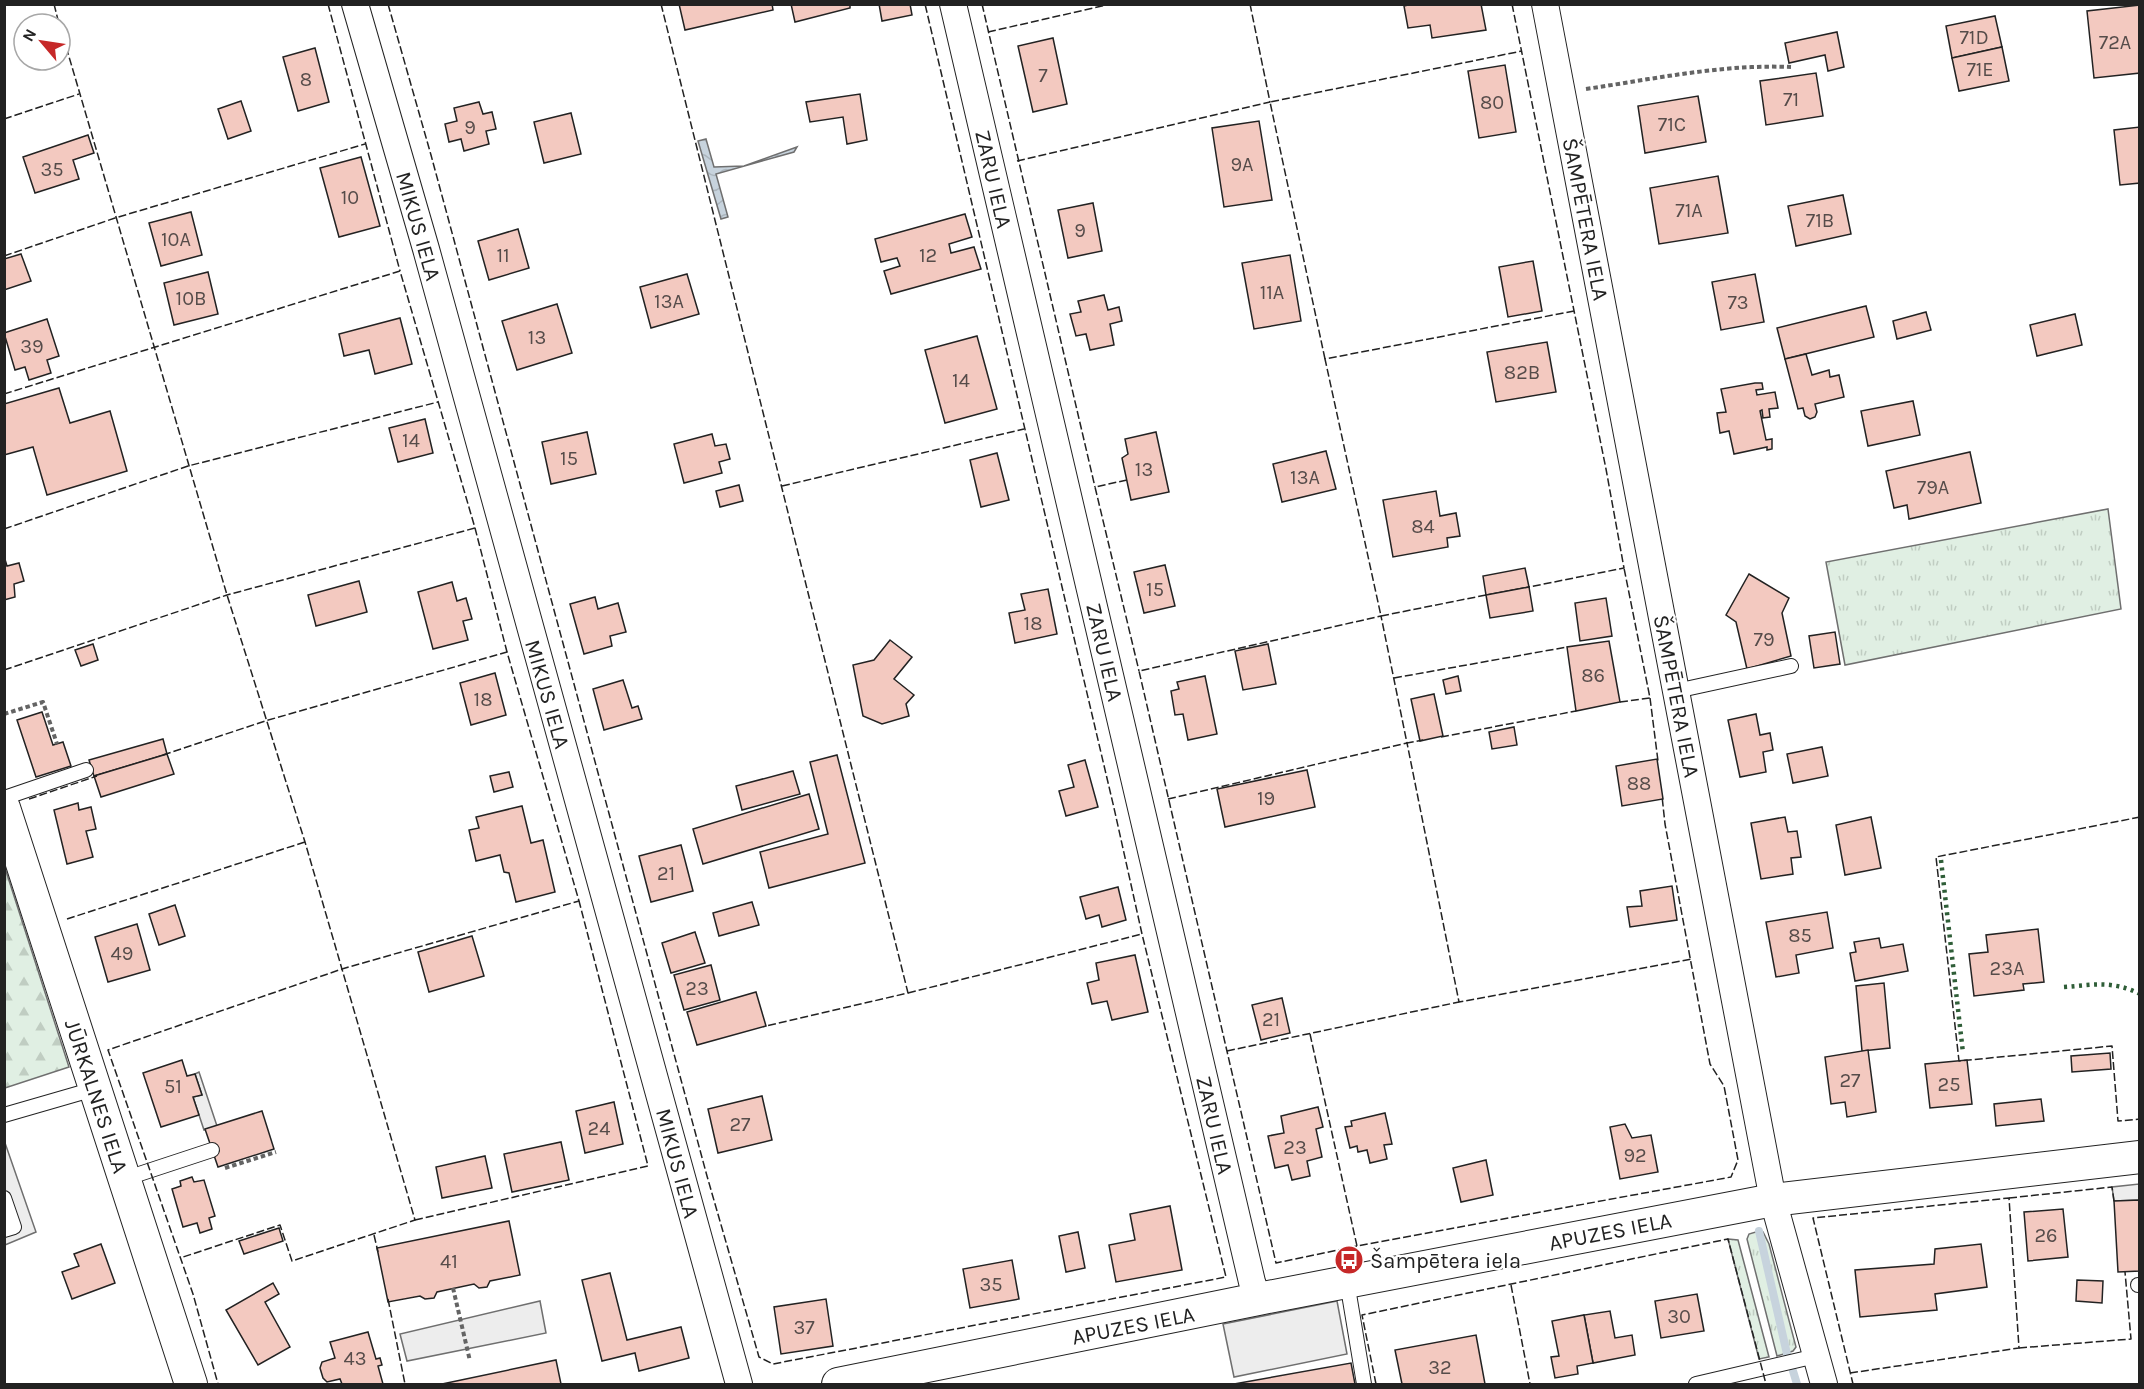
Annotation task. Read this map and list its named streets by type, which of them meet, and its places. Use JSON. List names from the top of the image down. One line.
{"streets":{"street":["ZARU IELA","ŠAMPĒTERA IELA","MIKUS IELA","JŪRKALNES IELA","APUZES IELA"]},"crossings":[["ZARU IELA","APUZES IELA"],["ŠAMPĒTERA IELA","APUZES IELA"]],"places":{"bus stop":["Šampētera iela"]},"house_numbers":["71D","72A","71E","7","8","71","80","71C","9","9A","35","10","71A","71B","9","10A","11","12","11A","10B","13A","73","13","39","82B","14","14","15","13","13A","79A","84","15","18","79","86","18","88","19","21","85","49","23A","23","21","27","25","51","27","24","23","92","26","41","35","30","37","43","32"],"north":"top left"}
